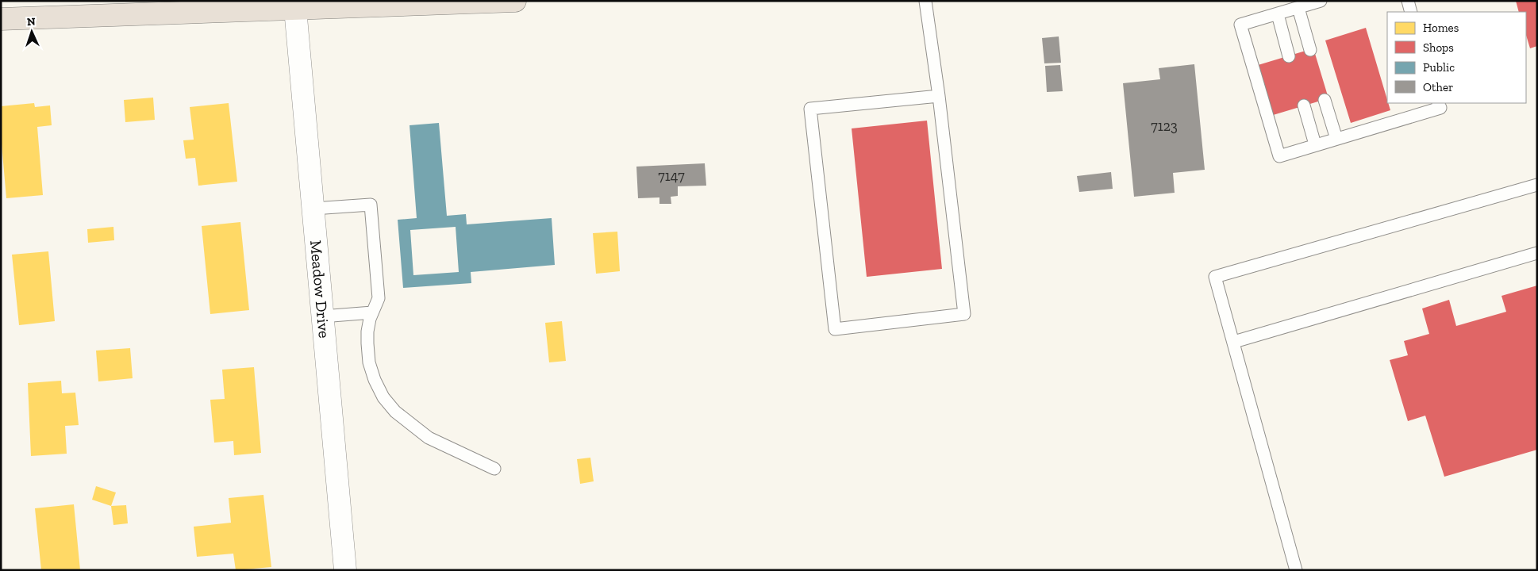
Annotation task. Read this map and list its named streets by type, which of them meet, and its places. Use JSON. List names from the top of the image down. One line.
{"streets":{"street":["Meadow Drive"]},"house_numbers":["7123","7147"],"legend":["Homes","Shops","Public","Other"],"north":"top"}
